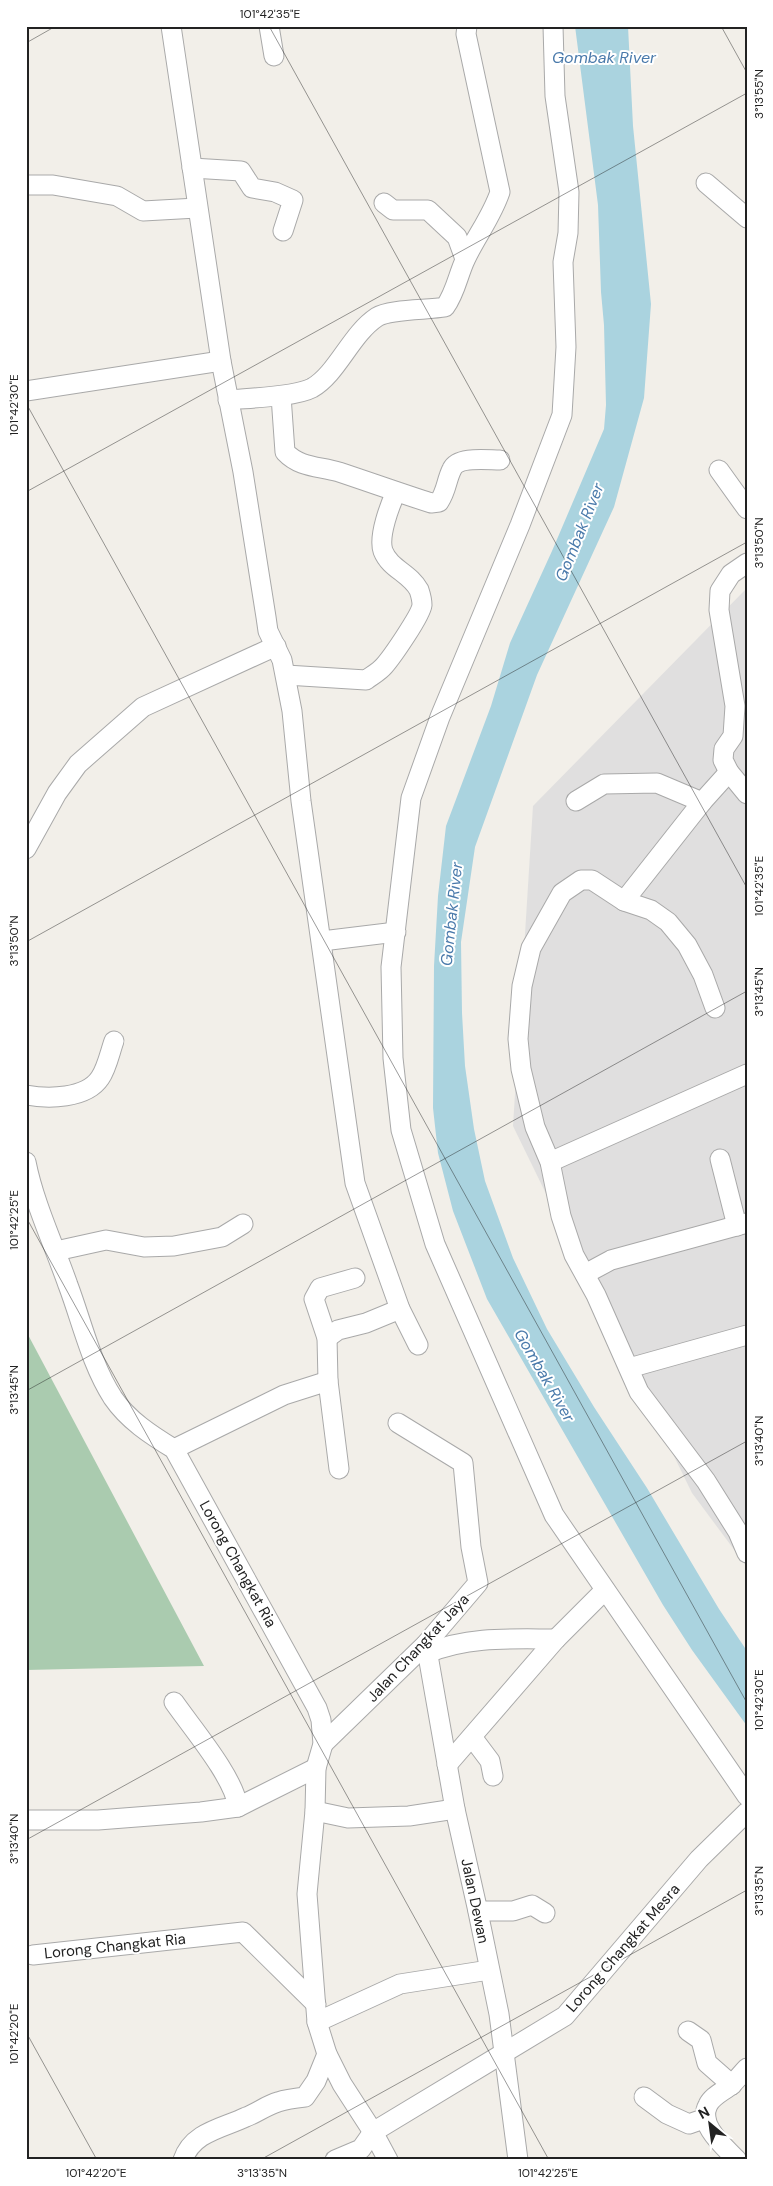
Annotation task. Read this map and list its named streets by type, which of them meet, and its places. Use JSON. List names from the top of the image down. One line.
{"streets":{"street":["Lorong Changkat Ria","Jalan Changkat Jaya","Jalan Dewan","Lorong Changkat Mesra"]},"crossings":[["Lorong Changkat Ria","Jalan Changkat Jaya"],["Lorong Changkat Ria","Lorong Changkat Mesra"],["Jalan Changkat Jaya","Jalan Dewan"],["Jalan Dewan","Lorong Changkat Mesra"]],"water":["Gombak River"],"north":"top left","coordinates":["101°42'35\"E","3°13'55\"N","101°42'30\"E","3°13'50\"N","3°13'45\"N","101°42'25\"E","3°13'40\"N","3°13'35\"N","101°42'20\"E"]}
